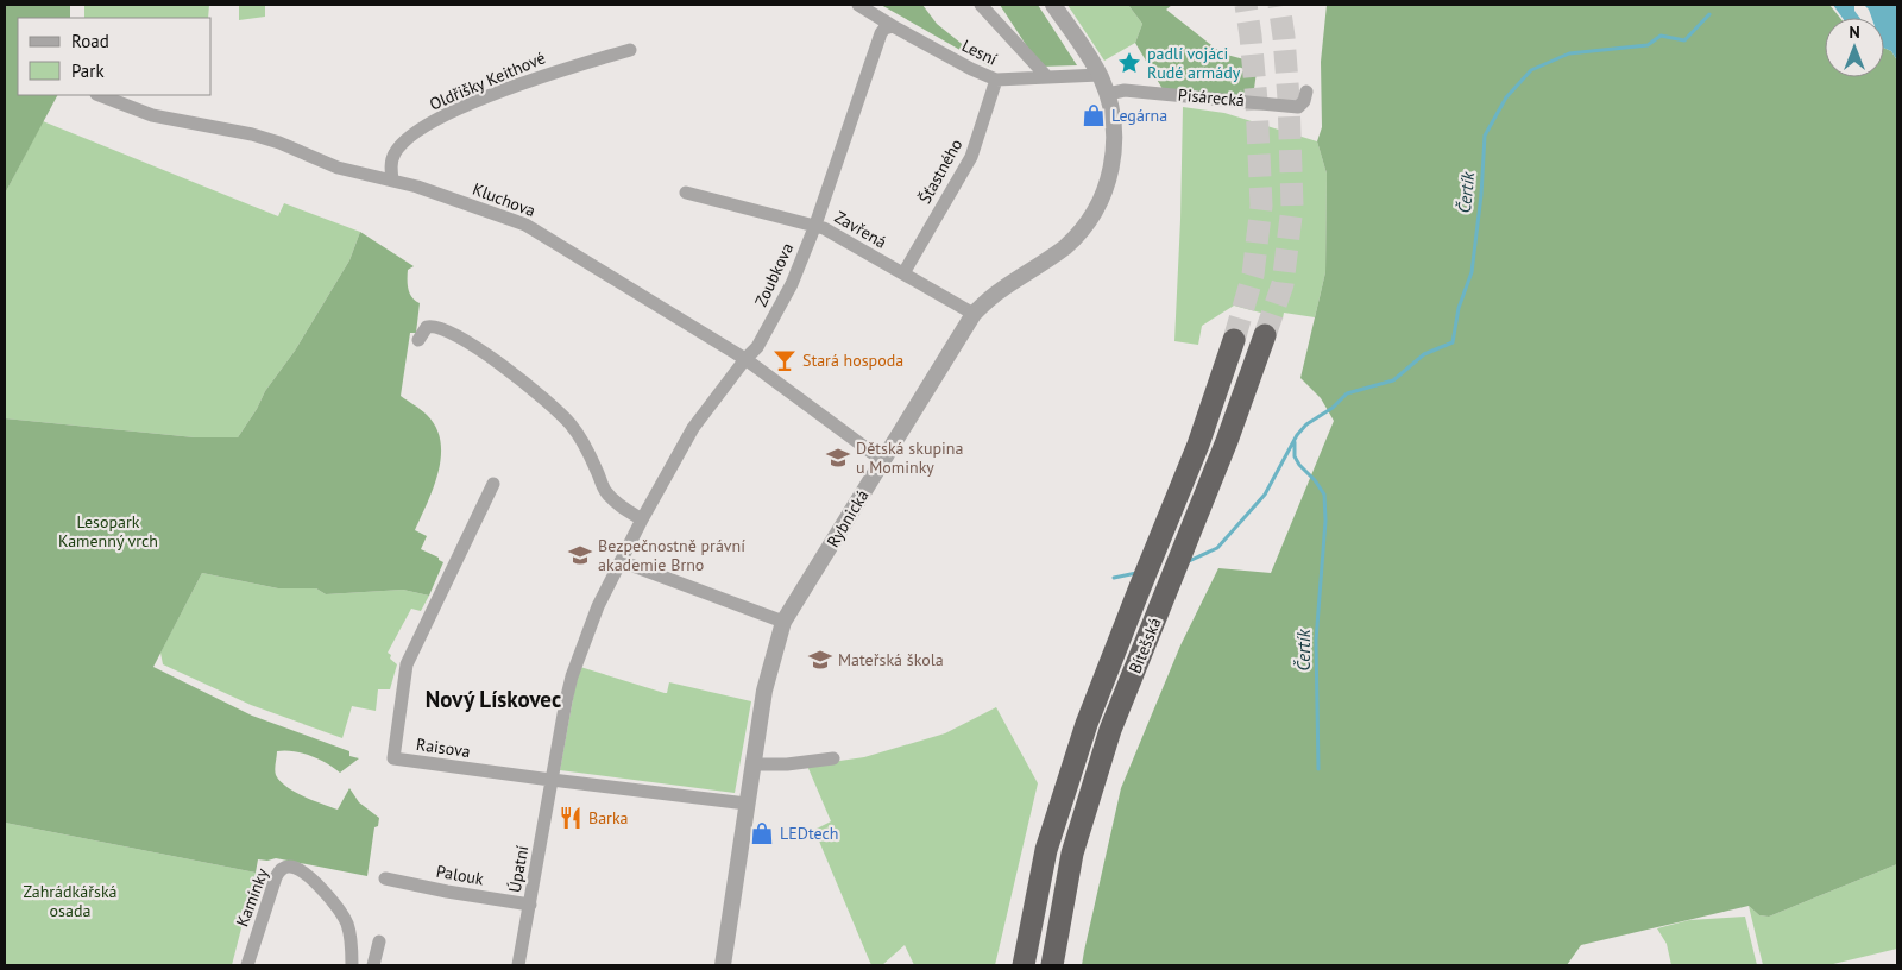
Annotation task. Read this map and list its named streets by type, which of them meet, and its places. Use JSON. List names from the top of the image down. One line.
{"streets":{"highway":["Bítešská"],"street":["Lesní","Oldřišky Keithové","Pisárecká","Šťastného","Kluchova","Zavřená","Zoubkova","Rybnická","Raisova","Úpatní","Palouk","Kamínky"]},"crossings":[["Lesní","Šťastného"],["Lesní","Zoubkova"],["Lesní","Rybnická"],["Oldřišky Keithové","Kluchova"],["Pisárecká","Rybnická"],["Šťastného","Zavřená"],["Kluchova","Zoubkova"],["Kluchova","Rybnická"],["Zavřená","Zoubkova"],["Zavřená","Rybnická"],["Zoubkova","Raisova"],["Zoubkova","Úpatní"],["Rybnická","Raisova"],["Raisova","Úpatní"],["Úpatní","Palouk"]],"districts":["Nový Lískovec"],"water":["Čertík"],"parks":["Lesopark Kamenný vrch","Zahrádkářská osada"],"places":{"place":["padlí vojáci Rudé armády"],"shop":["Legárna","LEDtech"],"bar":["Stará hospoda"],"school or university":["Dětská skupina u Mominky","Bezpečnostně právní akademie Brno","Mateřská škola"],"restaurant":["Barka"]},"legend":["Road","Park"],"north":"top"}
